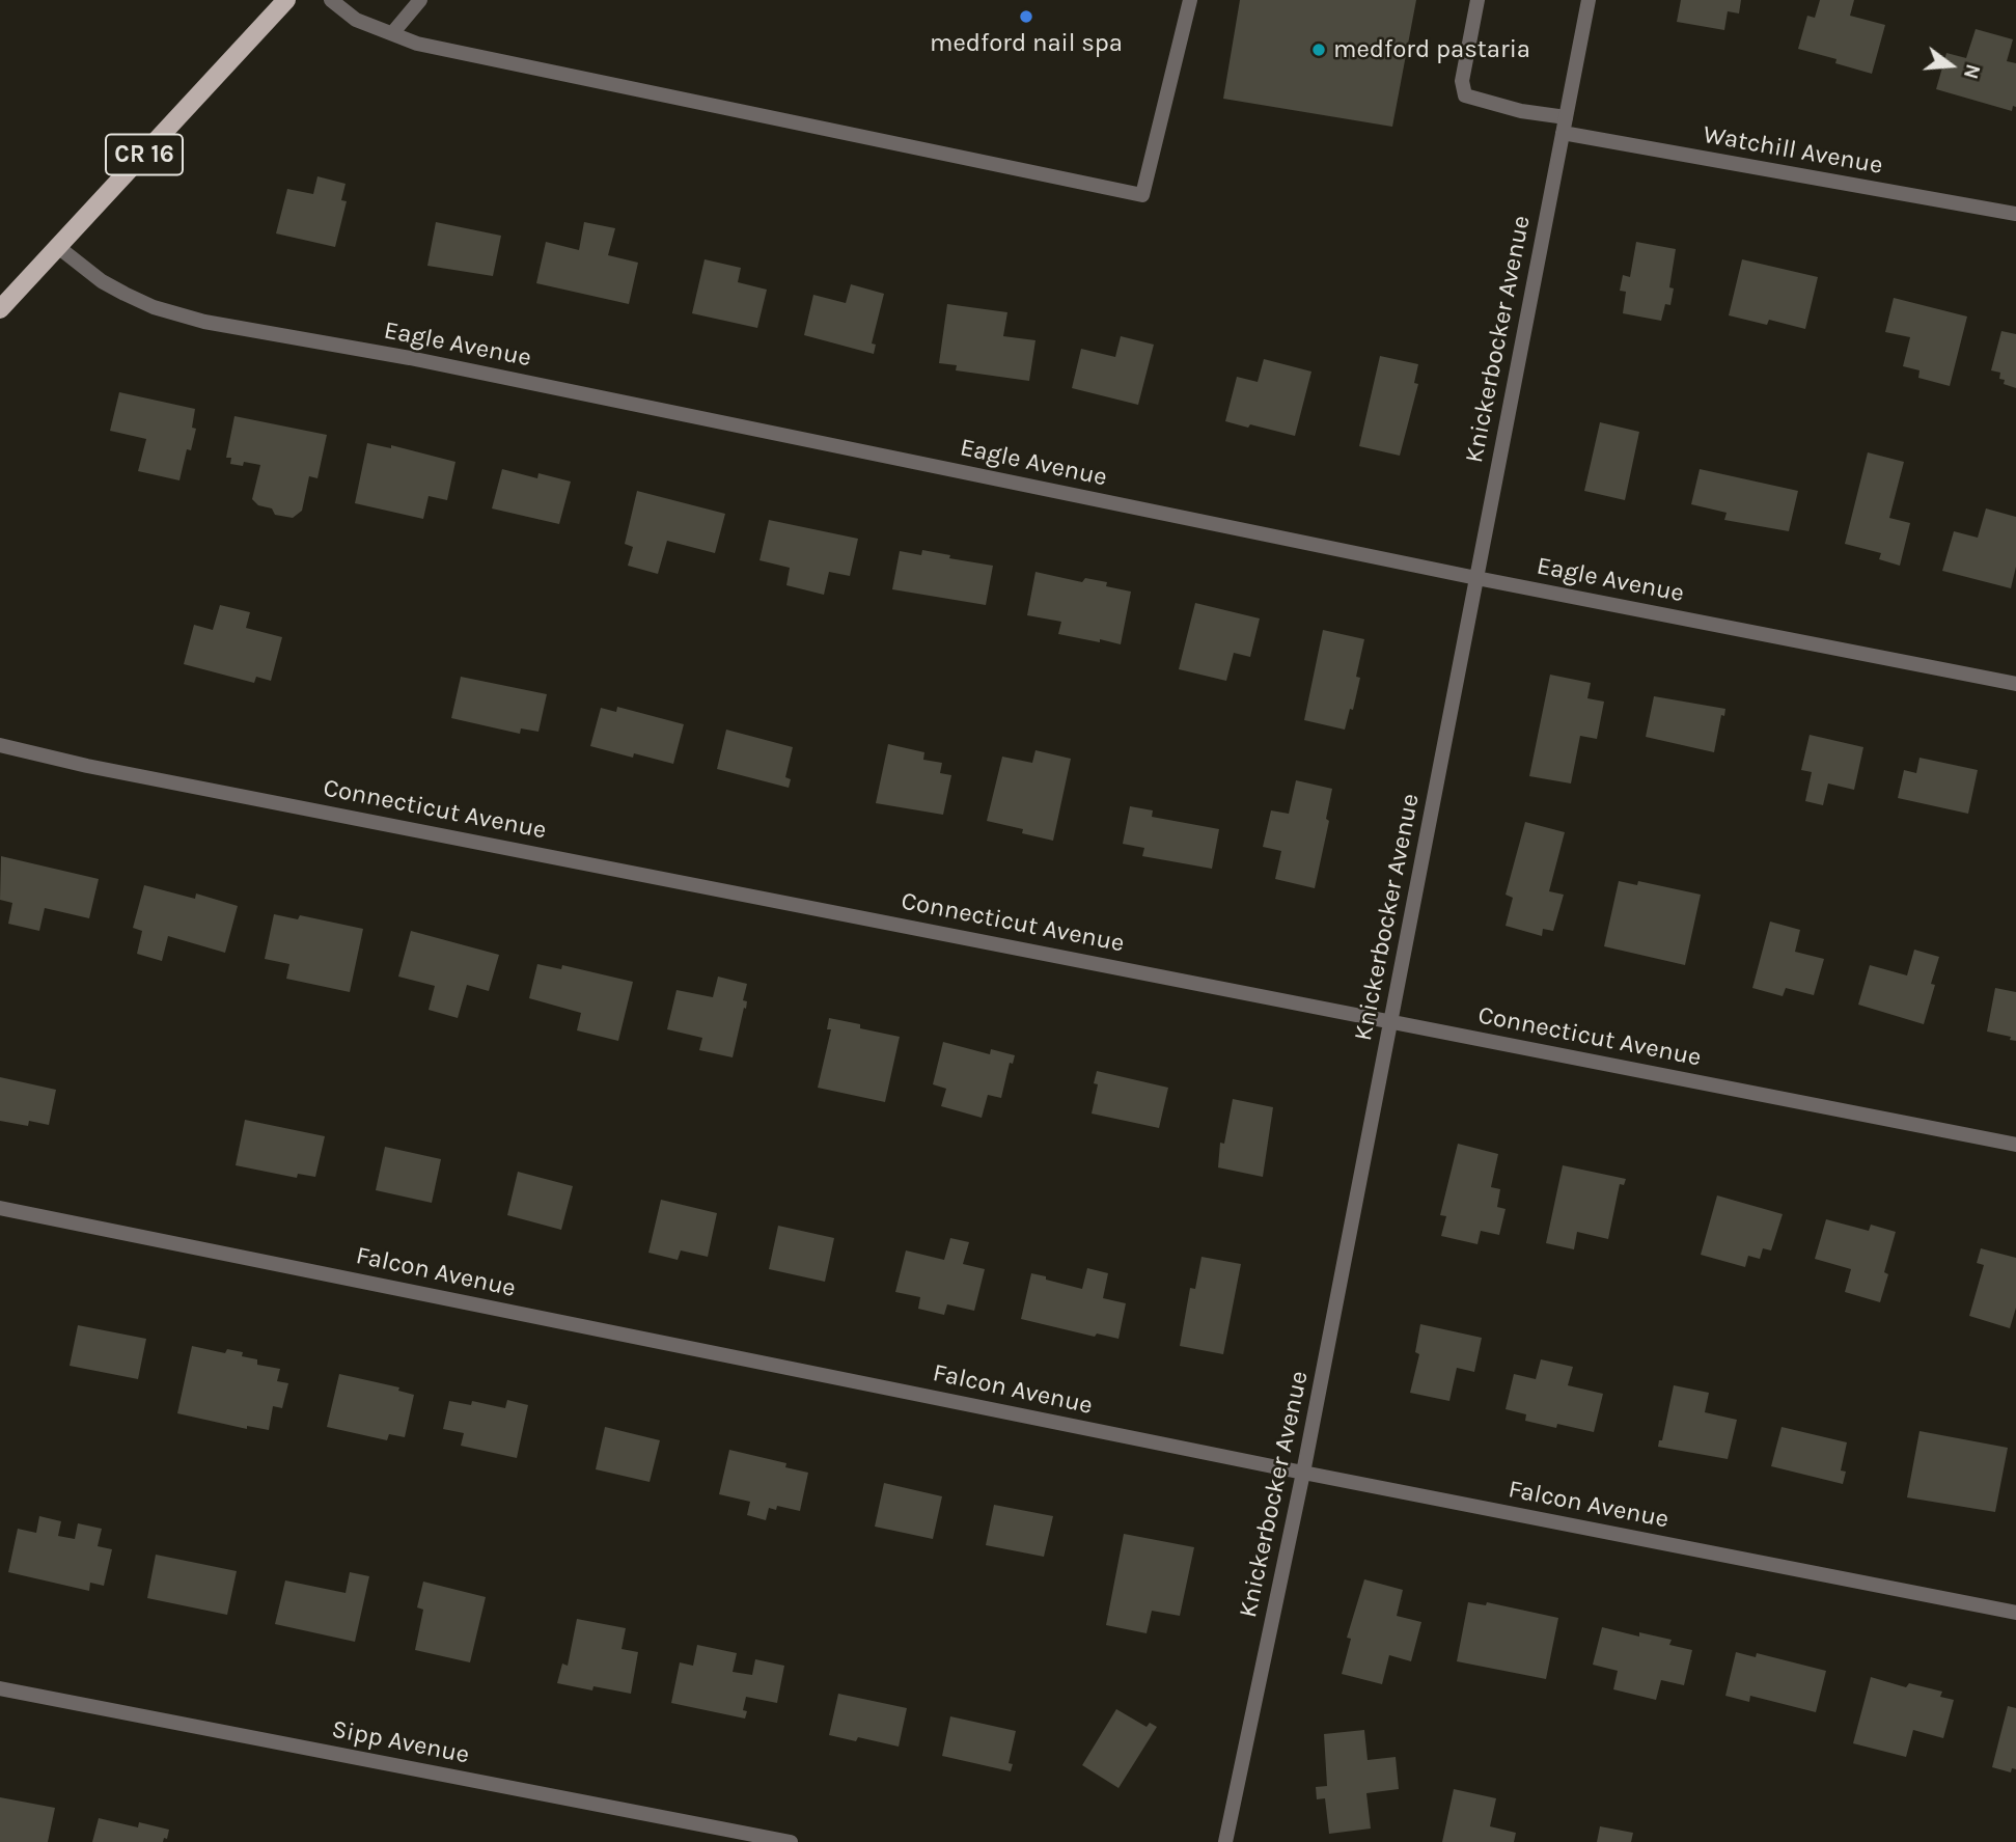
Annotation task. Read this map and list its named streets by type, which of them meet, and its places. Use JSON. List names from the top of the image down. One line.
{"streets":{"main road":["CR 16"],"street":["Watchill Avenue","Knickerbocker Avenue","Eagle Avenue","Connecticut Avenue","Falcon Avenue","Sipp Avenue"]},"crossings":[["Watchill Avenue","Knickerbocker Avenue"],["CR 16","Eagle Avenue"],["Knickerbocker Avenue","Eagle Avenue"],["Knickerbocker Avenue","Connecticut Avenue"],["Knickerbocker Avenue","Falcon Avenue"]],"places":["medford nail spa","medford pastaria"],"north":"right"}
